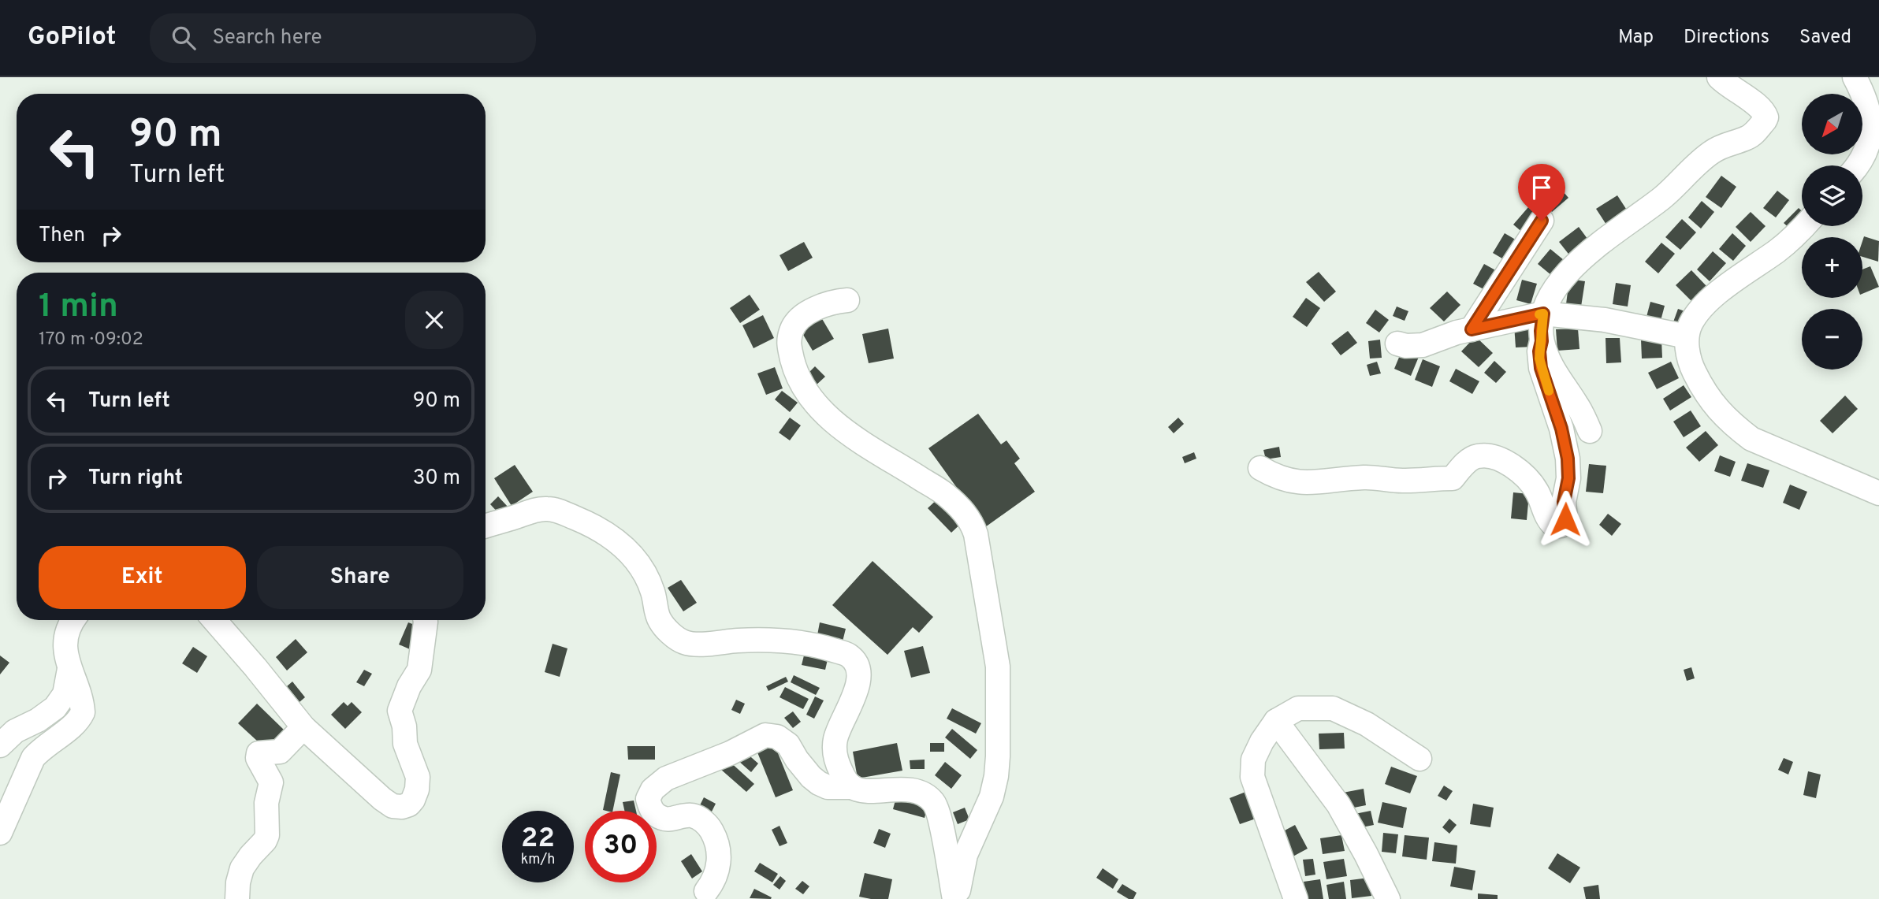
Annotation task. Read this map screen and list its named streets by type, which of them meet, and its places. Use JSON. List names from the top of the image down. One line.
{"north":"bottom left","page":{"header":"GoPilot","search":"Search here","nav":["Map","Directions","Saved"],"map_buttons":["+","−"],"turn":["90 m","Turn left"],"then":"Then","heading":["1 min","170 m · 09:02"],"list":[{"name":"Turn left","value":"90 m"},{"name":"Turn right","value":"30 m"}],"buttons":["Exit","Share"],"speed":"22 km/h","limit":"30"}}
